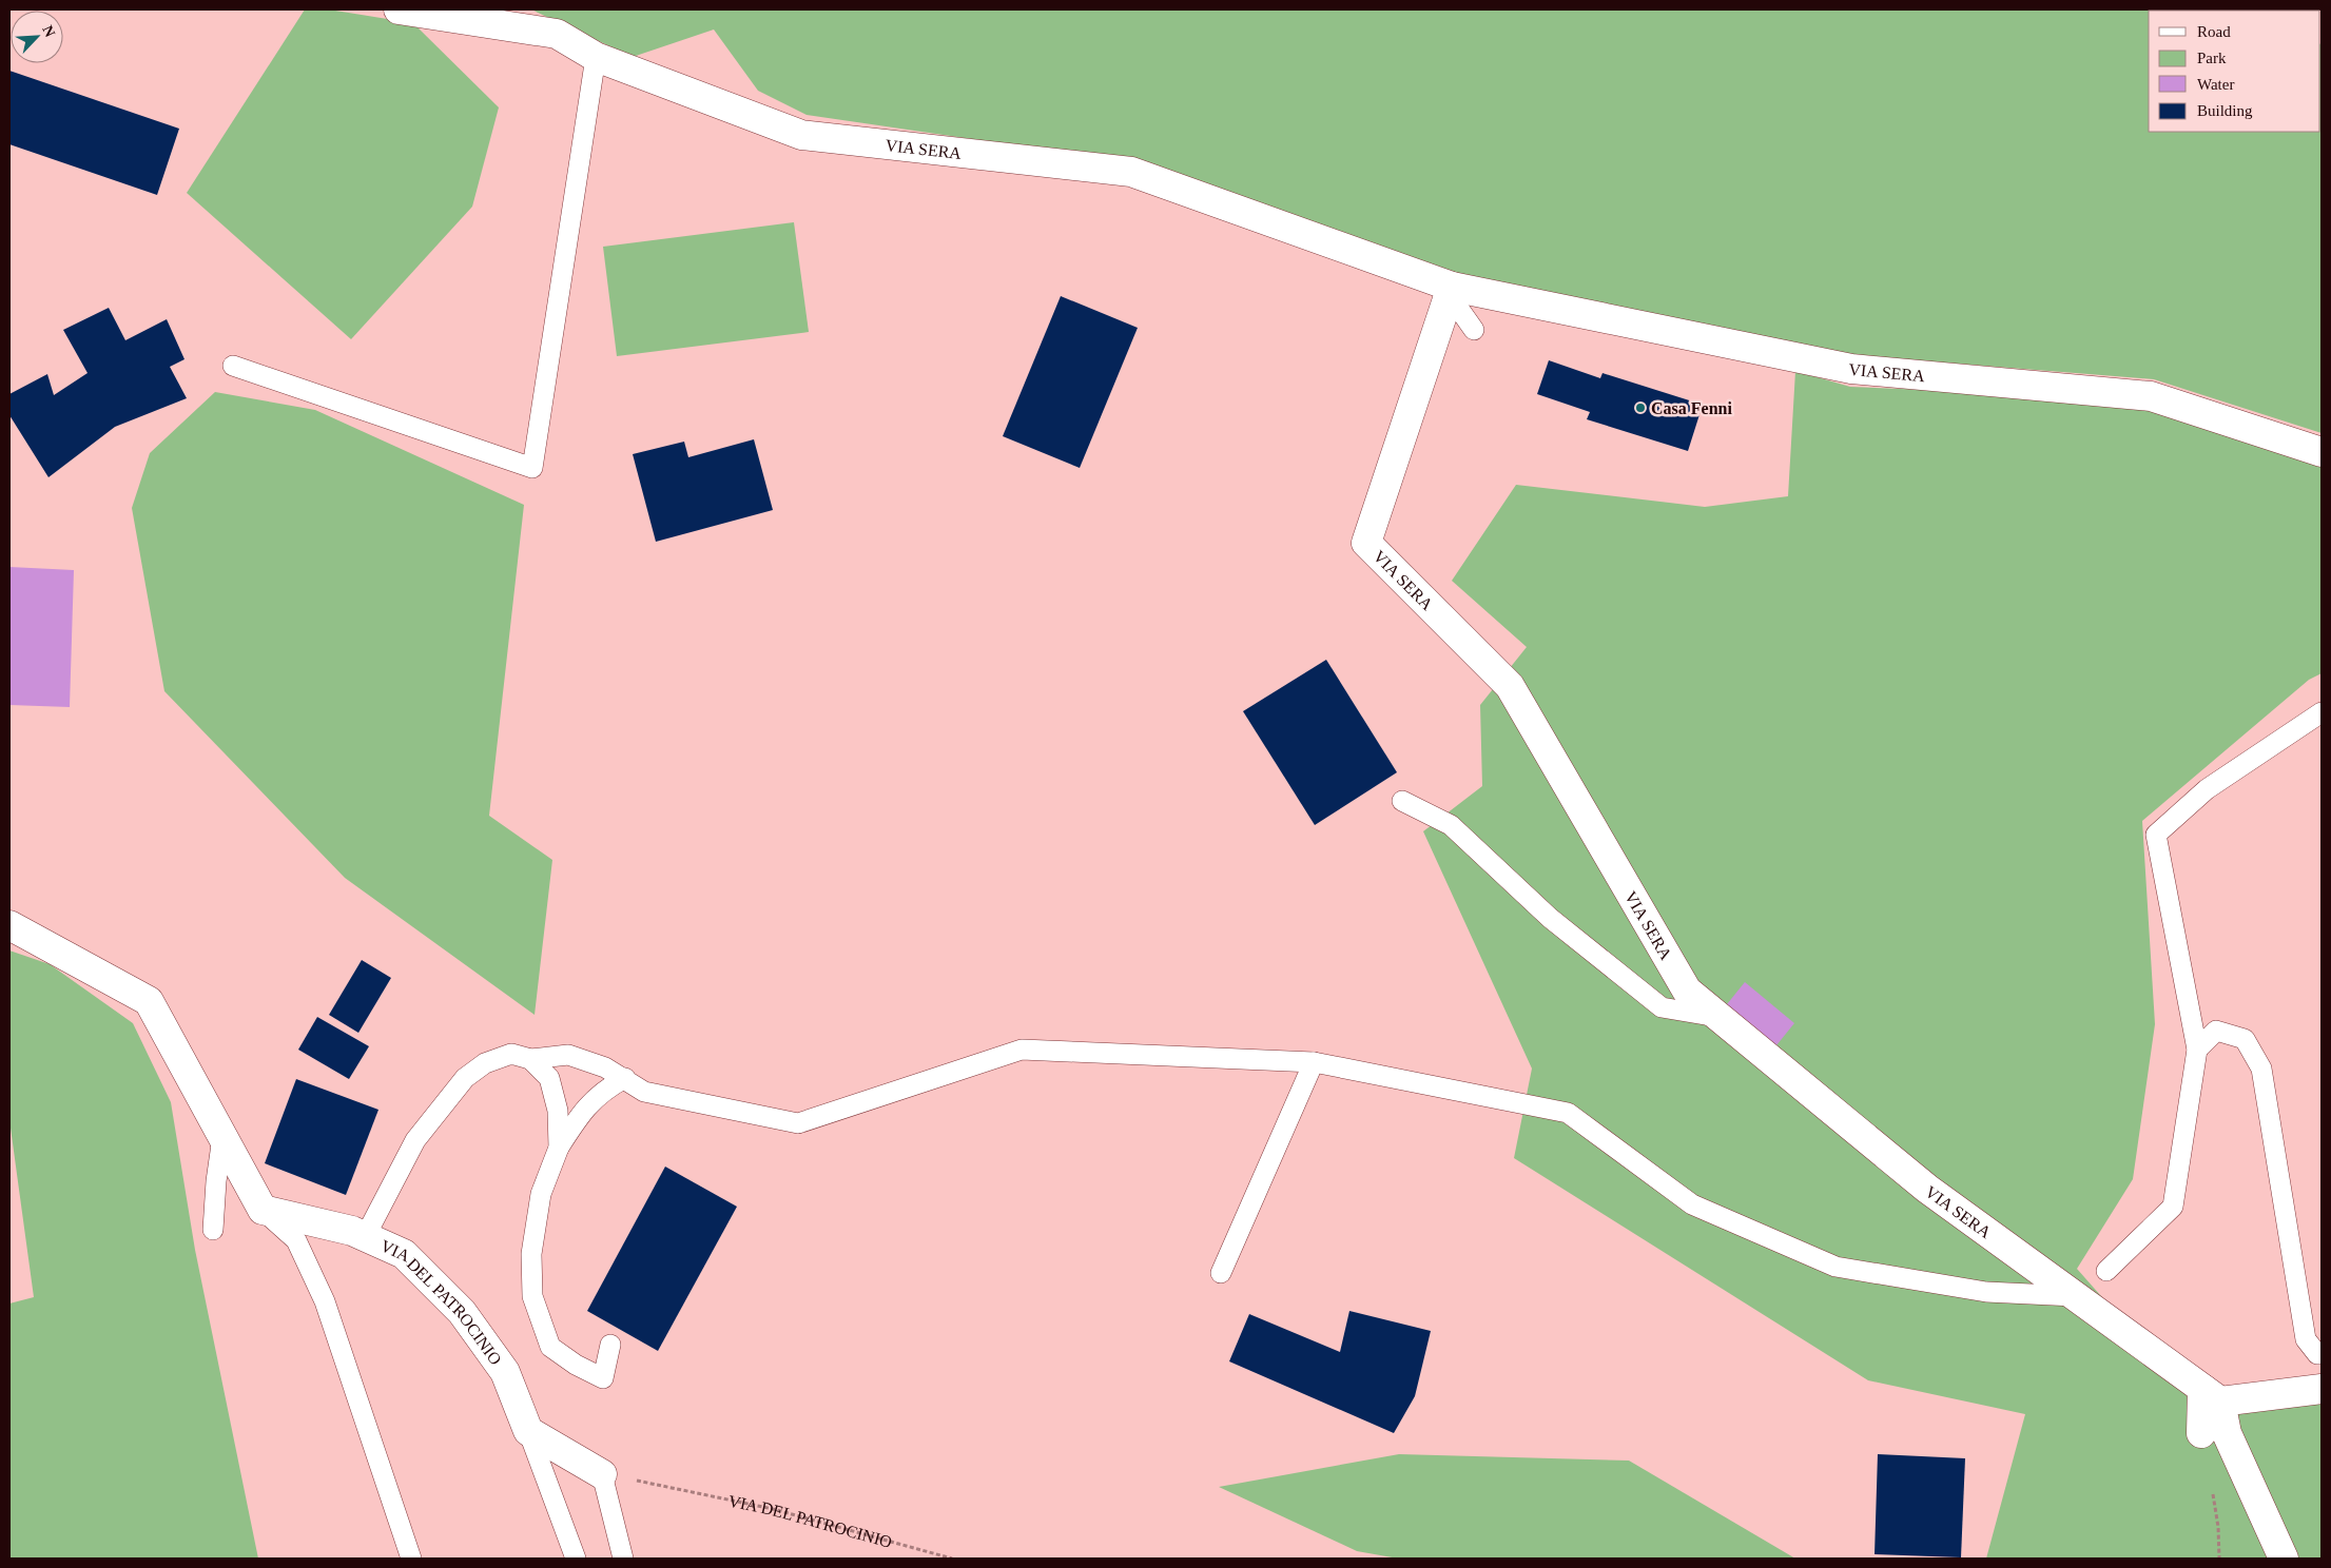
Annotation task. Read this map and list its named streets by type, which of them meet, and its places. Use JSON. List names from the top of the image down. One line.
{"streets":{"street":["VIA SERA","VIA DEL PATROCINIO"]},"places":["Casa Fenni"],"legend":["Road","Park","Water","Building"],"north":"top right"}
